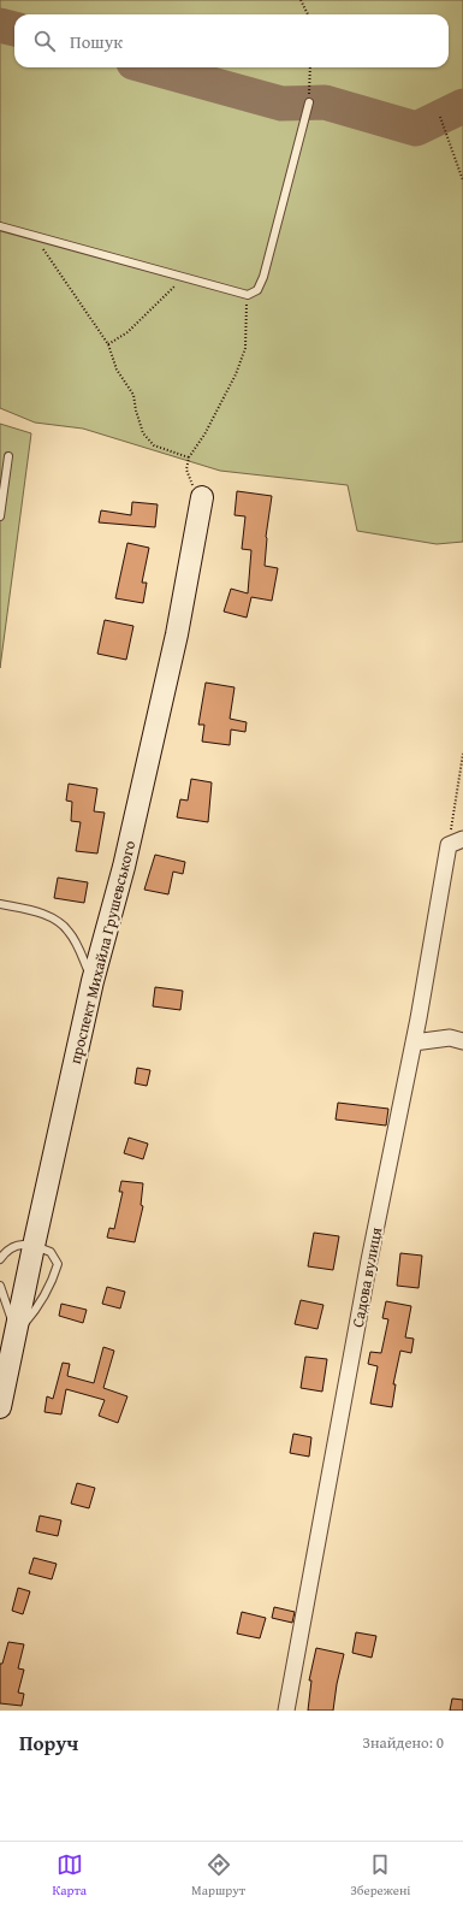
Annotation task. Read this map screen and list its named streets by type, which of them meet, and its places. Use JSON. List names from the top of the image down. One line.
{"streets":{"street":["проспект Михайла Грушевського","Садова вулиця"]},"page":{"search":"Пошук","heading":["Поруч","Знайдено: 0"],"nav":["Карта","Маршрут","Збережені"]}}
